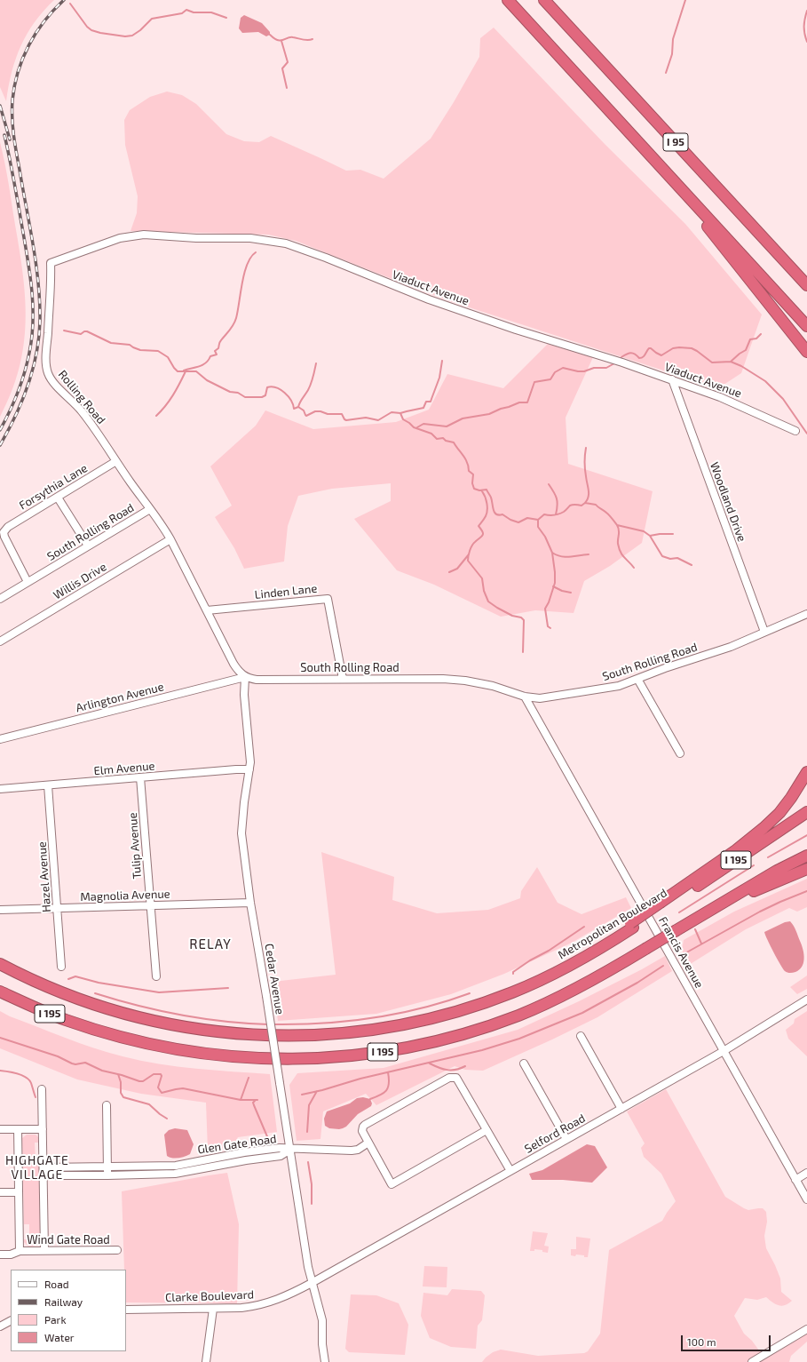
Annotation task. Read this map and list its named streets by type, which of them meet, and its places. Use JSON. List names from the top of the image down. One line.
{"streets":{"highway":["I 95","I 195","Metropolitan Boulevard"],"street":["Viaduct Avenue","Rolling Road","Forsythia Lane","Woodland Drive","South Rolling Road","Willis Drive","Linden Lane","Arlington Avenue","Elm Avenue","Tulip Avenue","Hazel Avenue","Magnolia Avenue","Francis Avenue","Cedar Avenue","Selford Road","Glen Gate Road","Wind Gate Road","Clarke Boulevard"]},"crossings":[["Viaduct Avenue","Rolling Road"],["Viaduct Avenue","Woodland Drive"],["Rolling Road","Forsythia Lane"],["Rolling Road","South Rolling Road"],["Forsythia Lane","South Rolling Road"],["Woodland Drive","South Rolling Road"],["South Rolling Road","Willis Drive"],["South Rolling Road","Linden Lane"],["South Rolling Road","Arlington Avenue"],["South Rolling Road","Francis Avenue"],["South Rolling Road","Cedar Avenue"],["Arlington Avenue","Cedar Avenue"],["Elm Avenue","Tulip Avenue"],["Elm Avenue","Hazel Avenue"],["Elm Avenue","Cedar Avenue"],["Tulip Avenue","Magnolia Avenue"],["Hazel Avenue","Magnolia Avenue"],["Magnolia Avenue","Cedar Avenue"],["Francis Avenue","Selford Road"],["Cedar Avenue","Selford Road"],["Cedar Avenue","Glen Gate Road"],["Cedar Avenue","Clarke Boulevard"],["Selford Road","Clarke Boulevard"]],"districts":["RELAY","HIGHGATE VILLAGE"],"legend":["Road","Railway","Park","Water"],"scale_bar":"100 m"}
